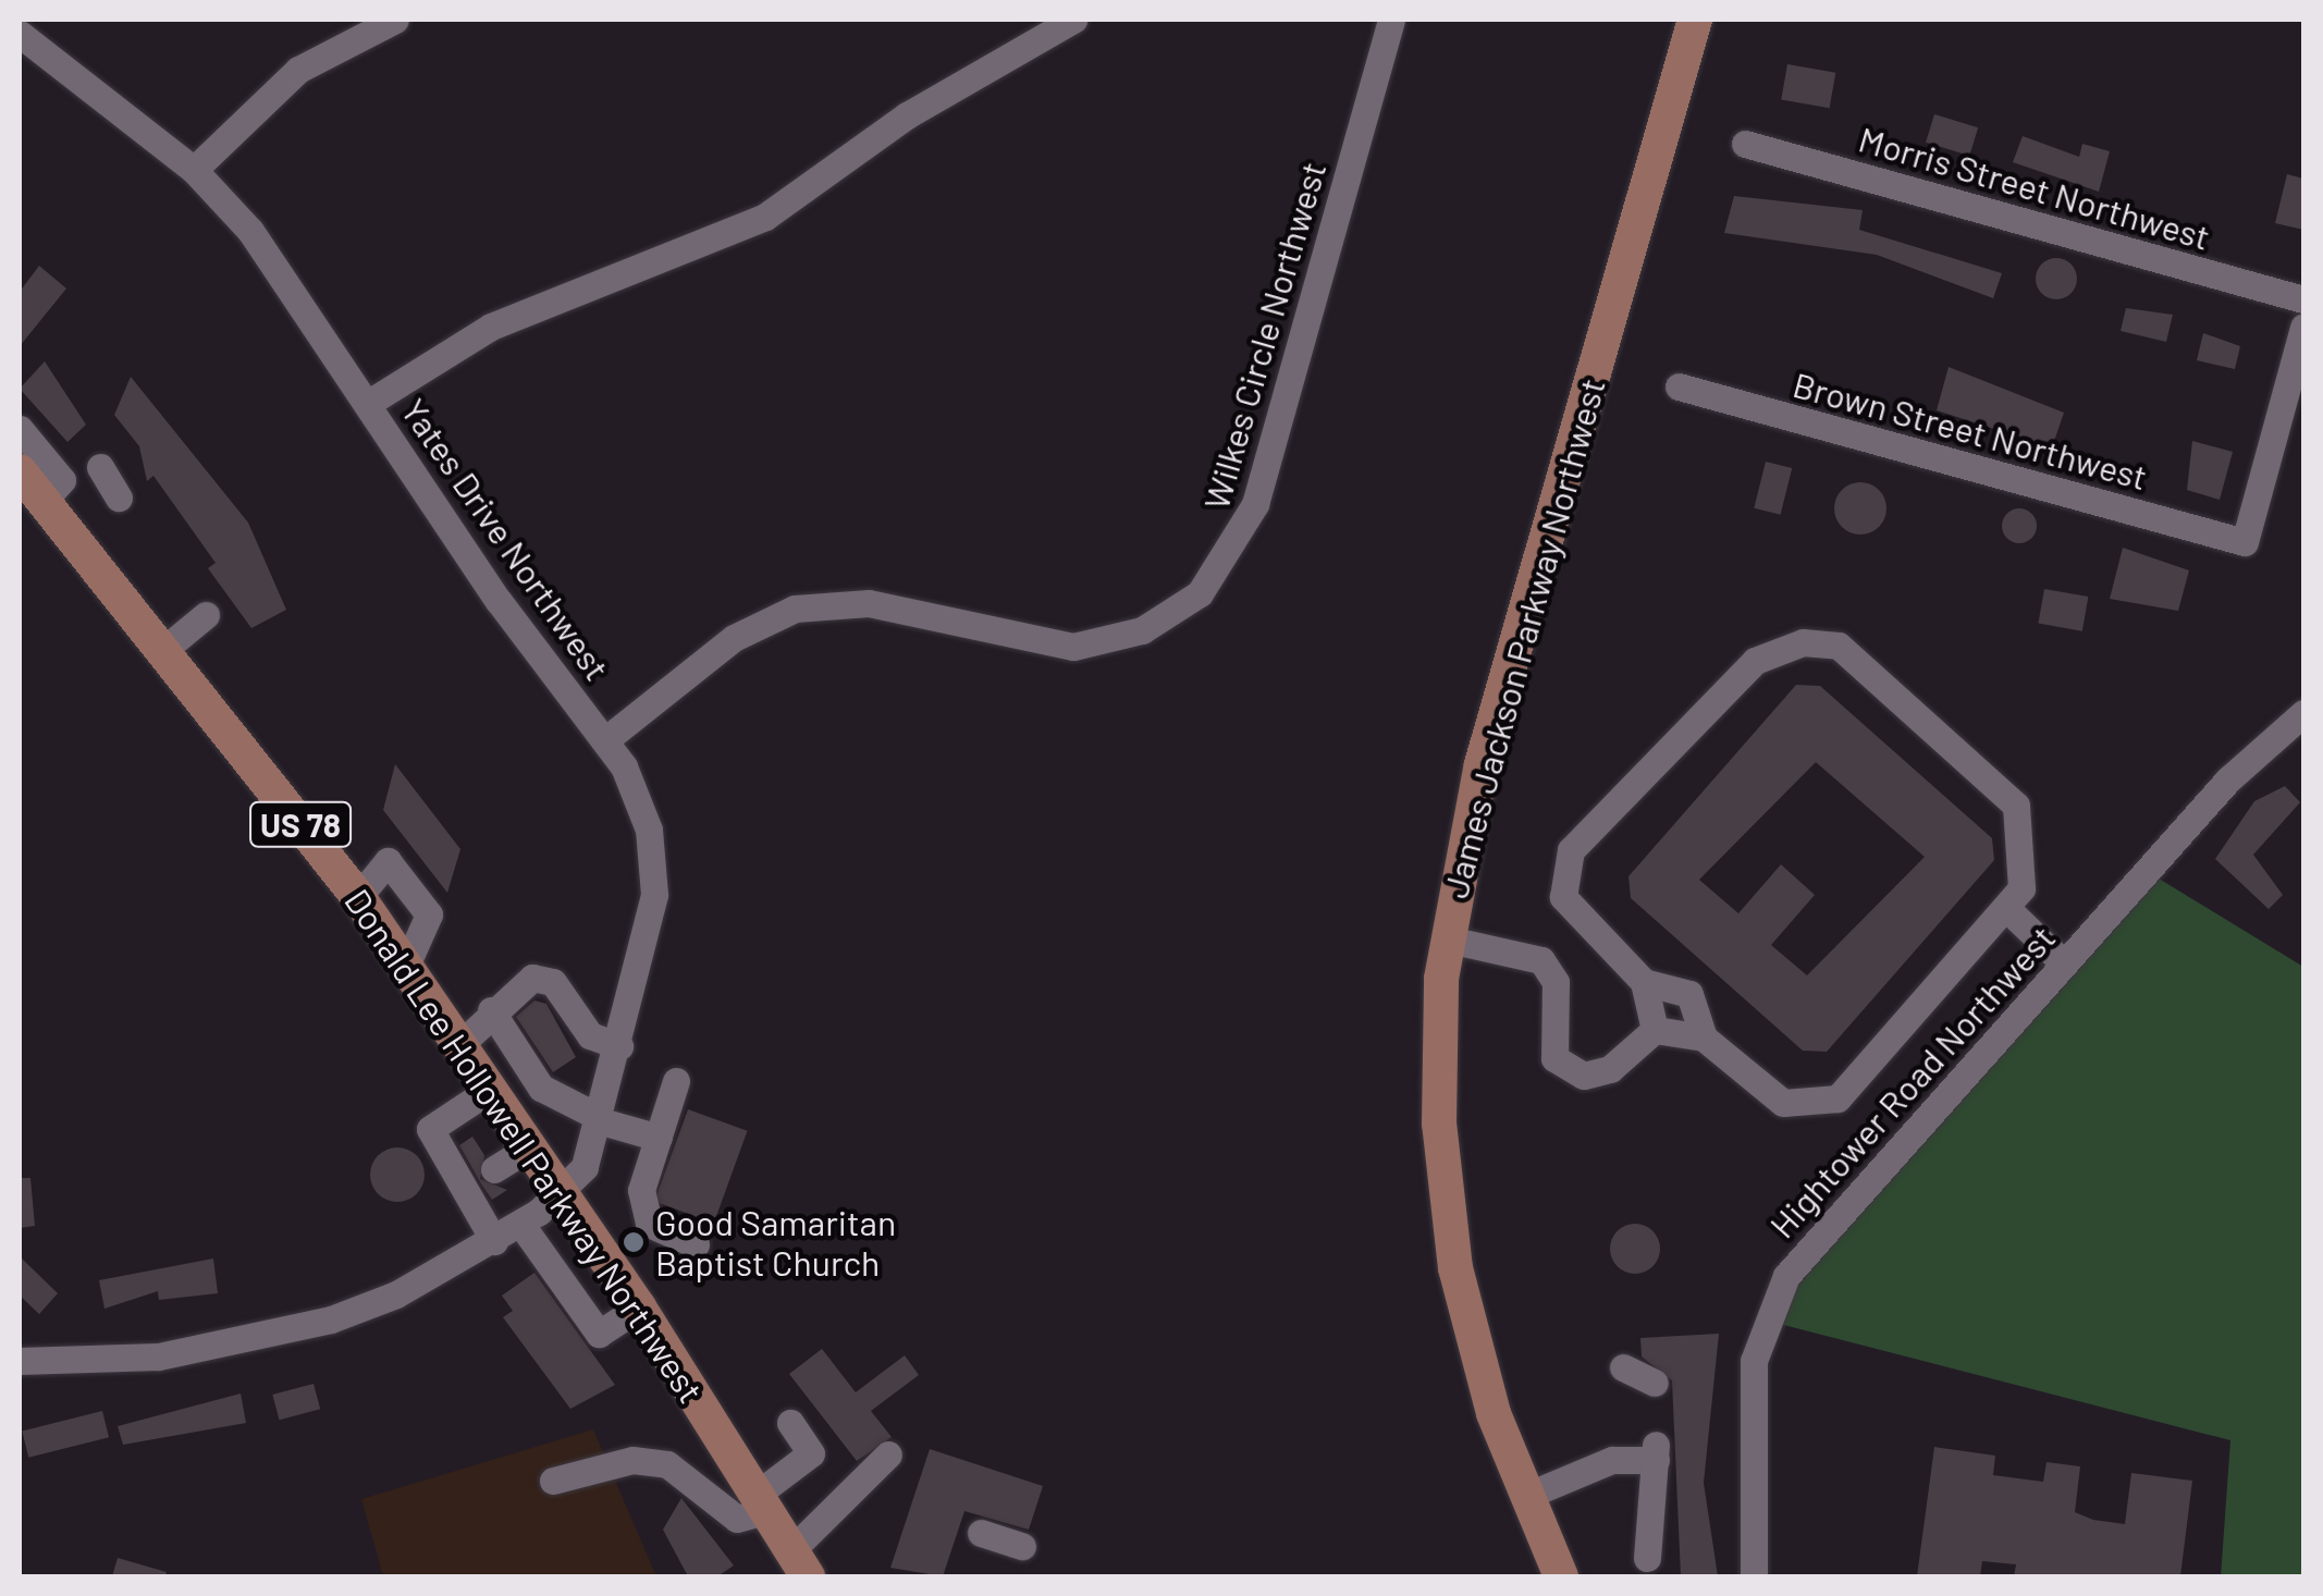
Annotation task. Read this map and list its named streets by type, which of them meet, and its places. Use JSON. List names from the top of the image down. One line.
{"streets":{"main road":["James Jackson Parkway Northwest","US 78","Donald Lee Hollowell Parkway Northwest"],"street":["Morris Street Northwest","Wilkes Circle Northwest","Brown Street Northwest","Yates Drive Northwest","Hightower Road Northwest"]},"crossings":[["Wilkes Circle Northwest","Yates Drive Northwest"],["Yates Drive Northwest","Donald Lee Hollowell Parkway Northwest"]],"places":["Good Samaritan Baptist Church"]}
